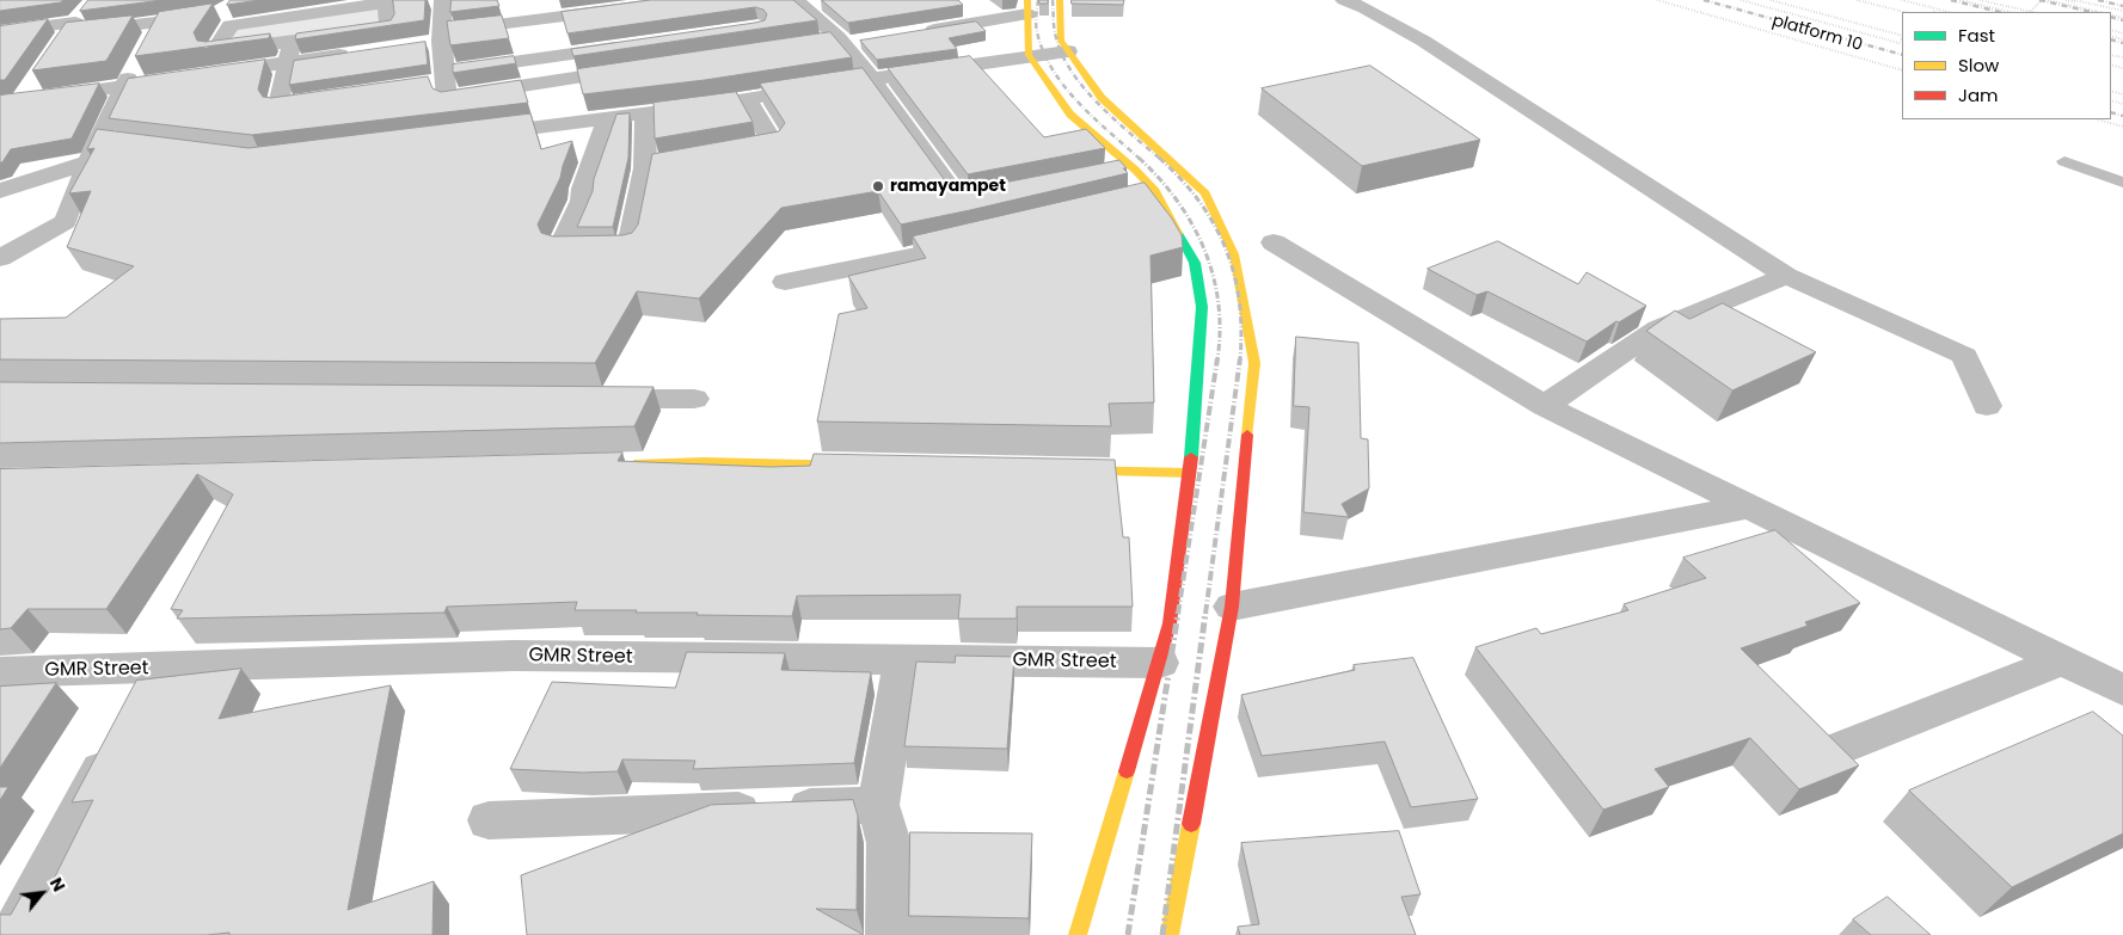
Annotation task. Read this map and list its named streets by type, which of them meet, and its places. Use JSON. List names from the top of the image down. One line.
{"streets":{"street":["GMR Street"],"path":["platform 10"]},"places":["ramayampet"],"legend":["Fast","Slow","Jam"],"north":"top right"}
